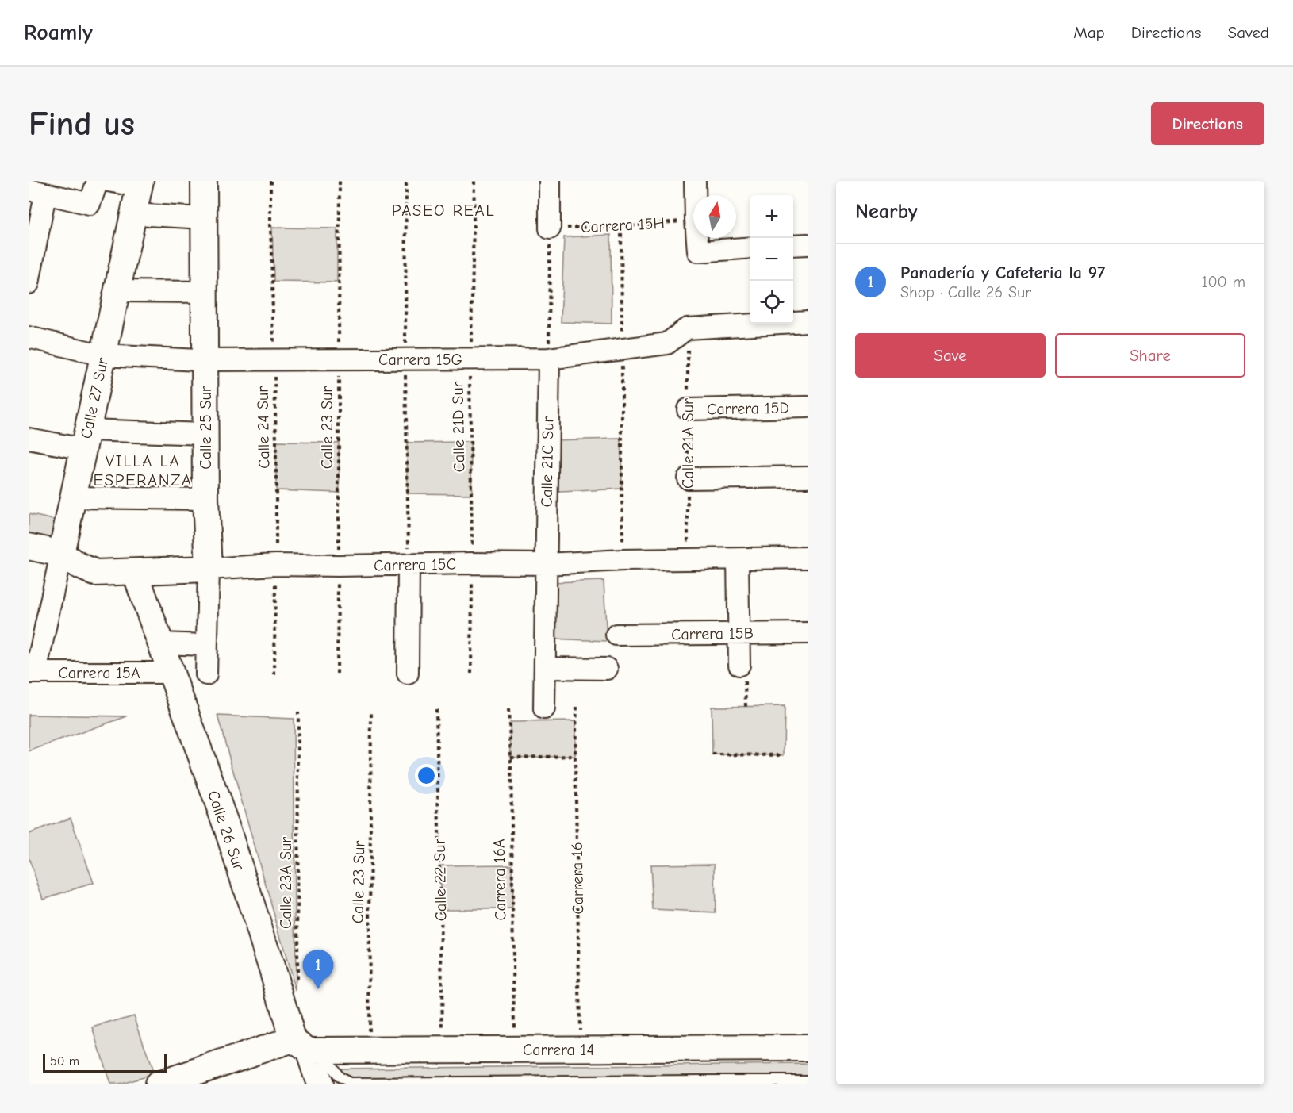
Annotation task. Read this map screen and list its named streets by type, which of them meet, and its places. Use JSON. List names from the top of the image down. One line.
{"streets":{"street":["Carrera 15G","Calle 27 Sur","Carrera 15D","Calle 25 Sur","Calle 21C Sur","Carrera 15C","Carrera 15B","Carrera 15A","Calle 26 Sur","Carrera 14"],"path":["Carrera 15H","Calle 21D Sur","Calle 24 Sur","Calle 23 Sur","Calle 21A Sur","Carrera 16","Calle 22 Sur","Carrera 16A","Calle 23A Sur"]},"crossings":[["Carrera 15G","Calle 27 Sur"],["Carrera 15G","Calle 21D Sur"],["Carrera 15G","Calle 25 Sur"],["Carrera 15G","Calle 24 Sur"],["Carrera 15G","Calle 23 Sur"],["Carrera 15G","Calle 21A Sur"],["Carrera 15G","Calle 21C Sur"],["Calle 27 Sur","Carrera 15C"],["Calle 27 Sur","Carrera 15A"],["Carrera 15D","Calle 21A Sur"],["Calle 21D Sur","Carrera 15C"],["Calle 25 Sur","Carrera 15C"],["Calle 24 Sur","Carrera 15C"],["Calle 23 Sur","Carrera 15C"],["Calle 23 Sur","Carrera 14"],["Calle 21A Sur","Carrera 15C"],["Calle 21C Sur","Carrera 15C"],["Carrera 15C","Calle 26 Sur"],["Carrera 15A","Calle 26 Sur"],["Calle 26 Sur","Carrera 14"],["Carrera 16","Carrera 14"],["Calle 22 Sur","Carrera 14"],["Carrera 16A","Carrera 14"]],"districts":["PASEO REAL","VILLA LA ESPERANZA"],"scale_bar":"50 m","north":"top","page":{"header":"Roamly","nav":["Map","Directions","Saved"],"buttons":["Directions",["Save","Share"]],"title":"Find us","heading":"Nearby","map_buttons":["+","−"],"list":[{"mark":"1","name":"Panadería y Cafeteria la 97","note":"Shop · Calle 26 Sur","value":"100 m"}],"pins":"1","scale":"50 m"}}
